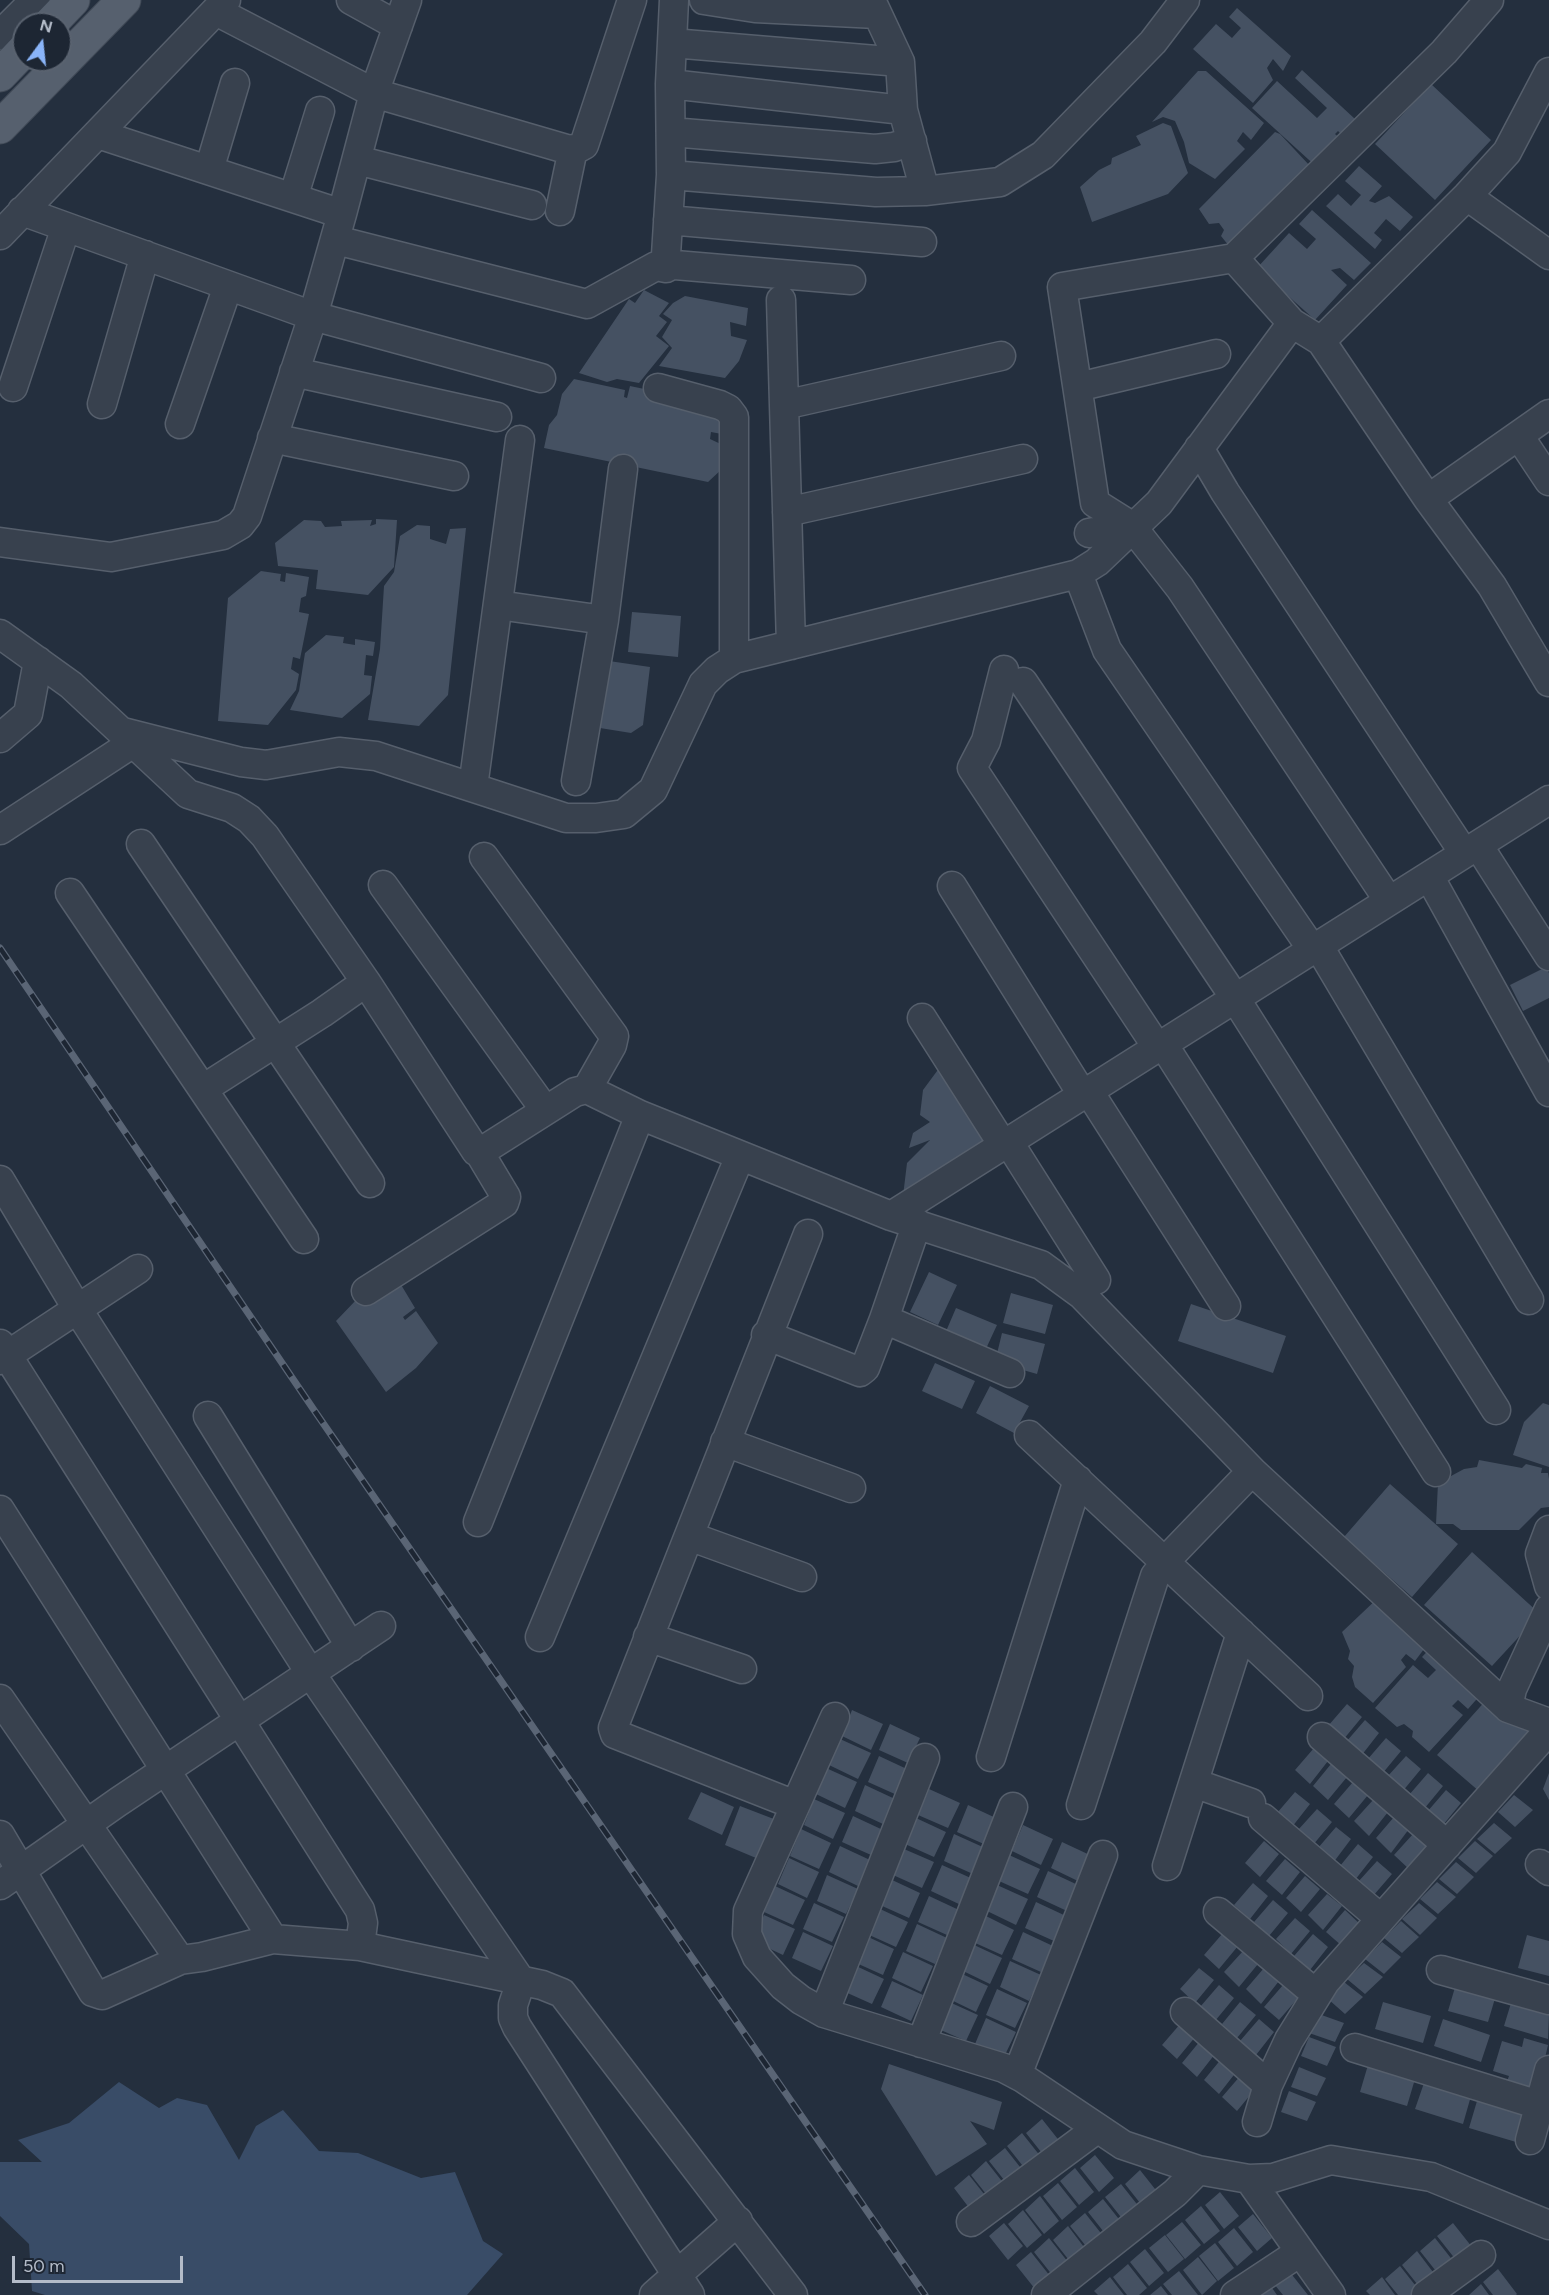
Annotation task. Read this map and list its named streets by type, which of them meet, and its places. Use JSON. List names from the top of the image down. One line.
{"scale_bar":"50 m","north":"top"}
